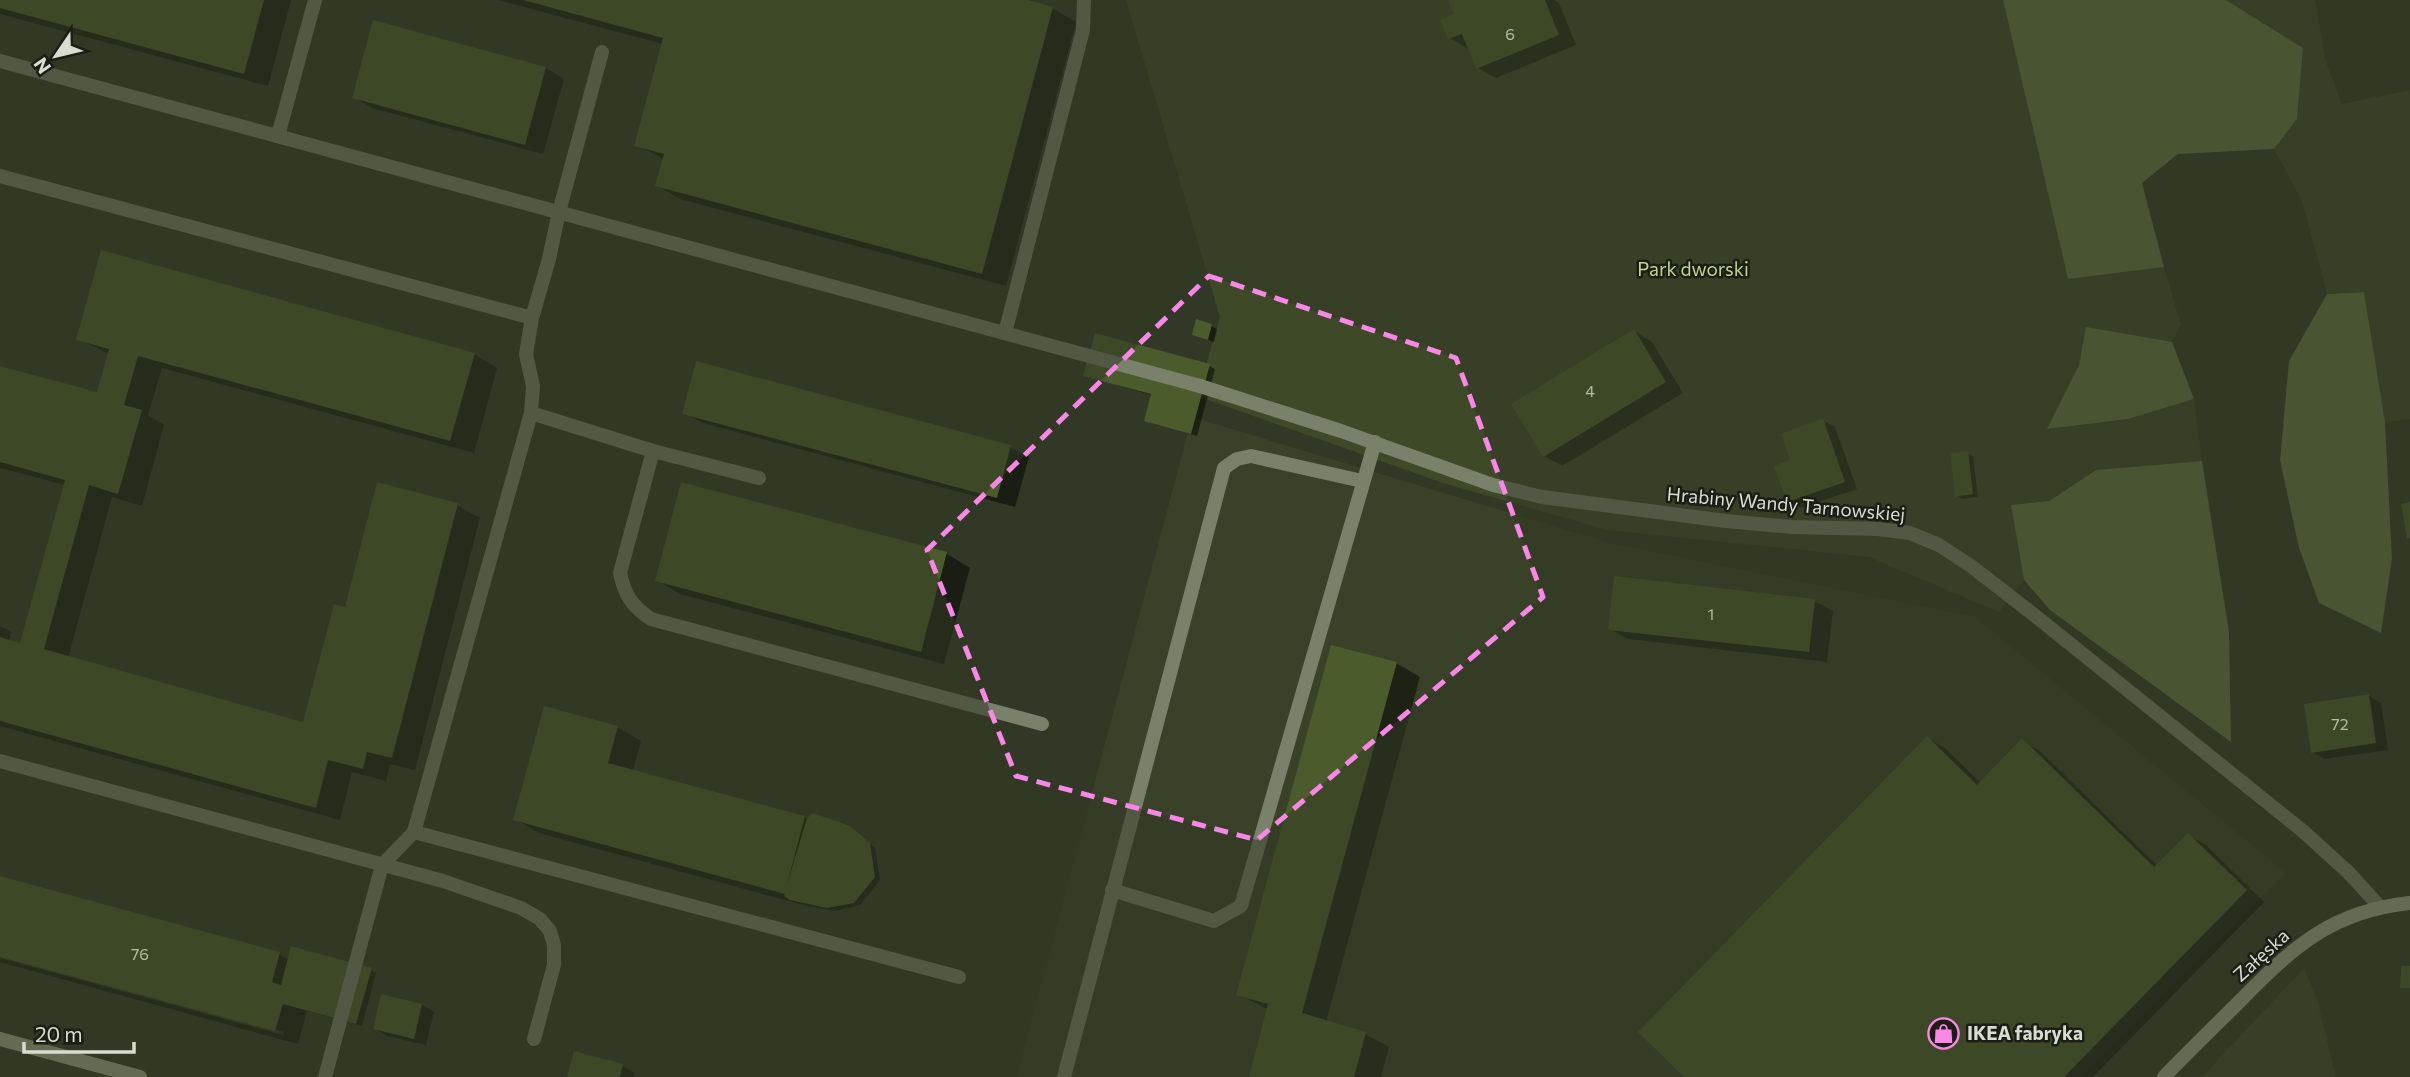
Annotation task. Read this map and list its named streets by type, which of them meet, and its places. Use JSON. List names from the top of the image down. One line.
{"streets":{"street":["Hrabiny Wandy Tarnowskiej","Załęska"]},"crossings":[["Hrabiny Wandy Tarnowskiej","Załęska"]],"parks":["Park dworski"],"places":{"shop":["IKEA fabryka"]},"house_numbers":["6","4","1","72","76"],"scale_bar":"20 m","north":"bottom left"}
